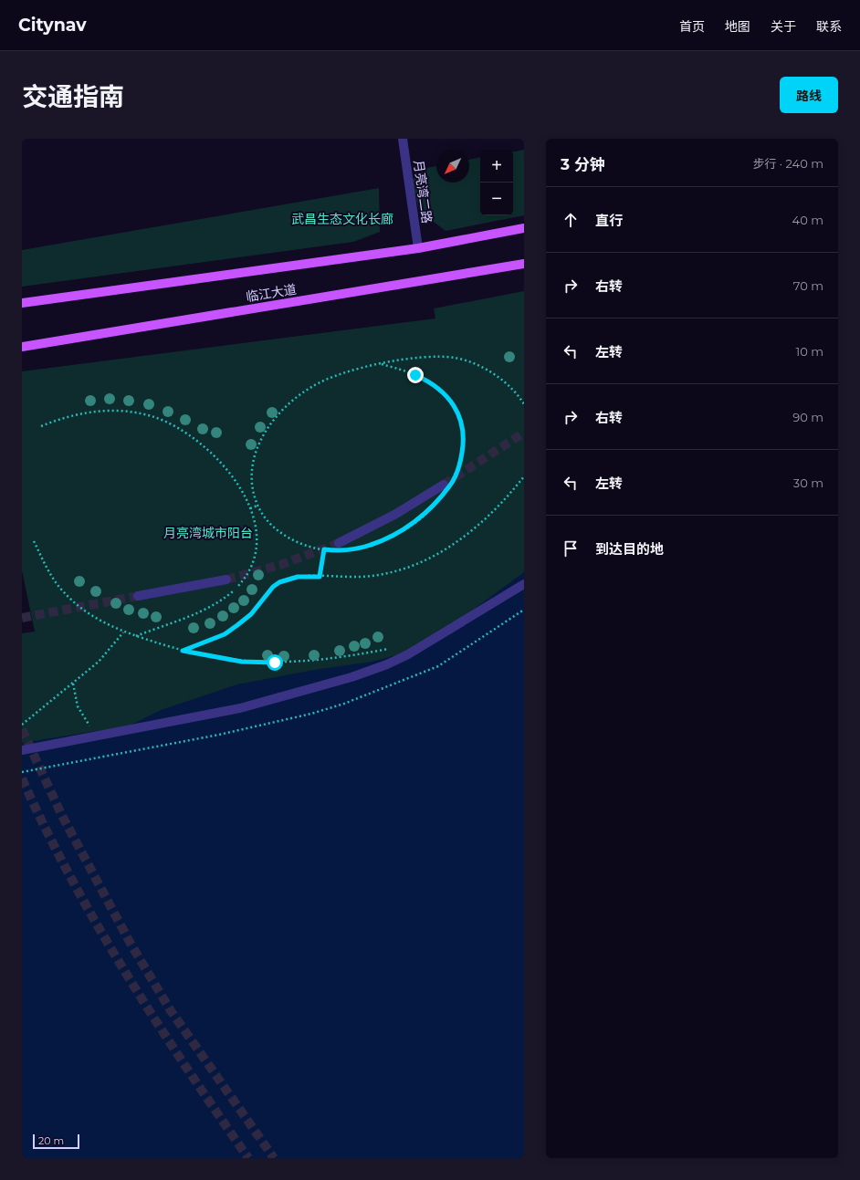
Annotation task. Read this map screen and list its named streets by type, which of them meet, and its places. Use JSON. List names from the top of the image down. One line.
{"streets":{"main road":["临江大道"],"street":["月亮湾二路"]},"crossings":[["月亮湾二路","临江大道"]],"parks":["武昌生态文化长廊","月亮湾城市阳台"],"scale_bar":"20 m","north":"bottom left","page":{"header":"Citynav","nav":["首页","地图","关于","联系"],"title":"交通指南","buttons":"路线","heading":["3 分钟","步行 · 240 m"],"map_buttons":["+","−"],"list":[["直行","40 m"],["右转","70 m"],["左转","10 m"],["右转","90 m"],["左转","30 m"],"到达目的地"],"scale":"20 m"}}
